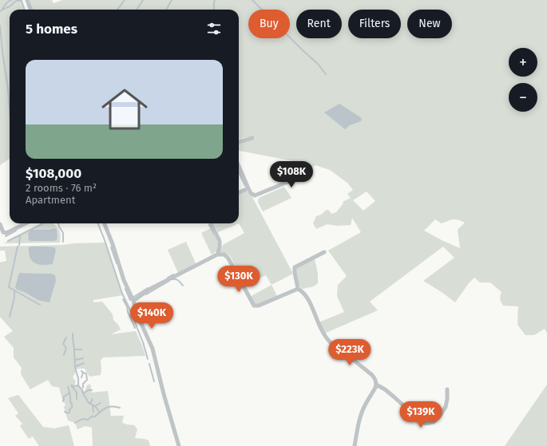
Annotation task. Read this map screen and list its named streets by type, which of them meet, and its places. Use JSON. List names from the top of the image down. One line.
{"page":{"chip":["Buy","Rent","Filters","New"],"heading":"5 homes","map_buttons":["+","−"],"list":[{"name":"$108,000","note":"2 rooms · 76 m² · Apartment"}],"price":["$108K","$130K","$140K","$223K","$139K"]}}
